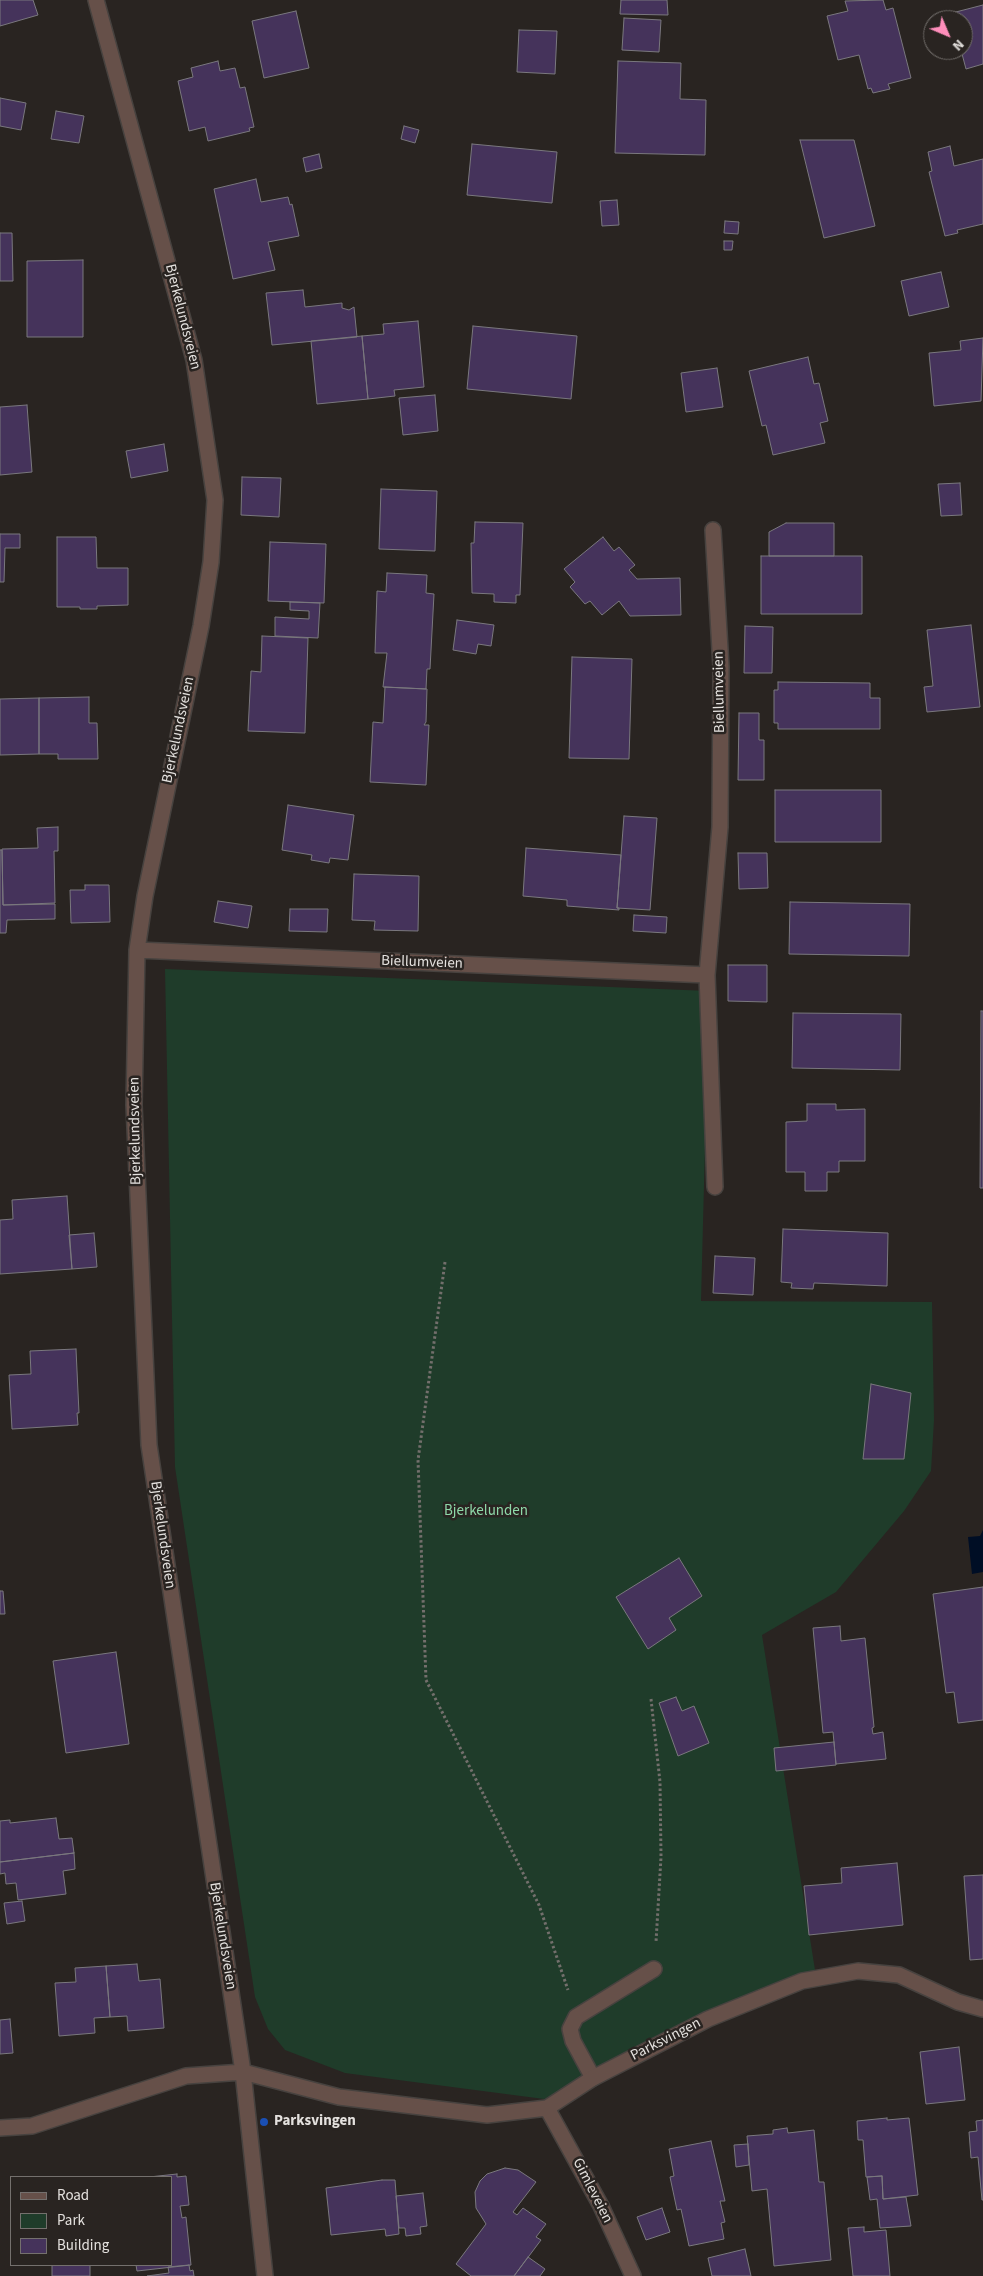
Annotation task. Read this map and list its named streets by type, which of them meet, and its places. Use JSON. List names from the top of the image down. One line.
{"streets":{"street":["Bjerkelundsveien","Biellumveien","Parksvingen","Gimleveien"]},"crossings":[["Bjerkelundsveien","Biellumveien"],["Bjerkelundsveien","Parksvingen"],["Parksvingen","Gimleveien"]],"parks":["Bjerkelunden"],"places":["Parksvingen"],"legend":["Road","Park","Building"],"north":"bottom right"}
